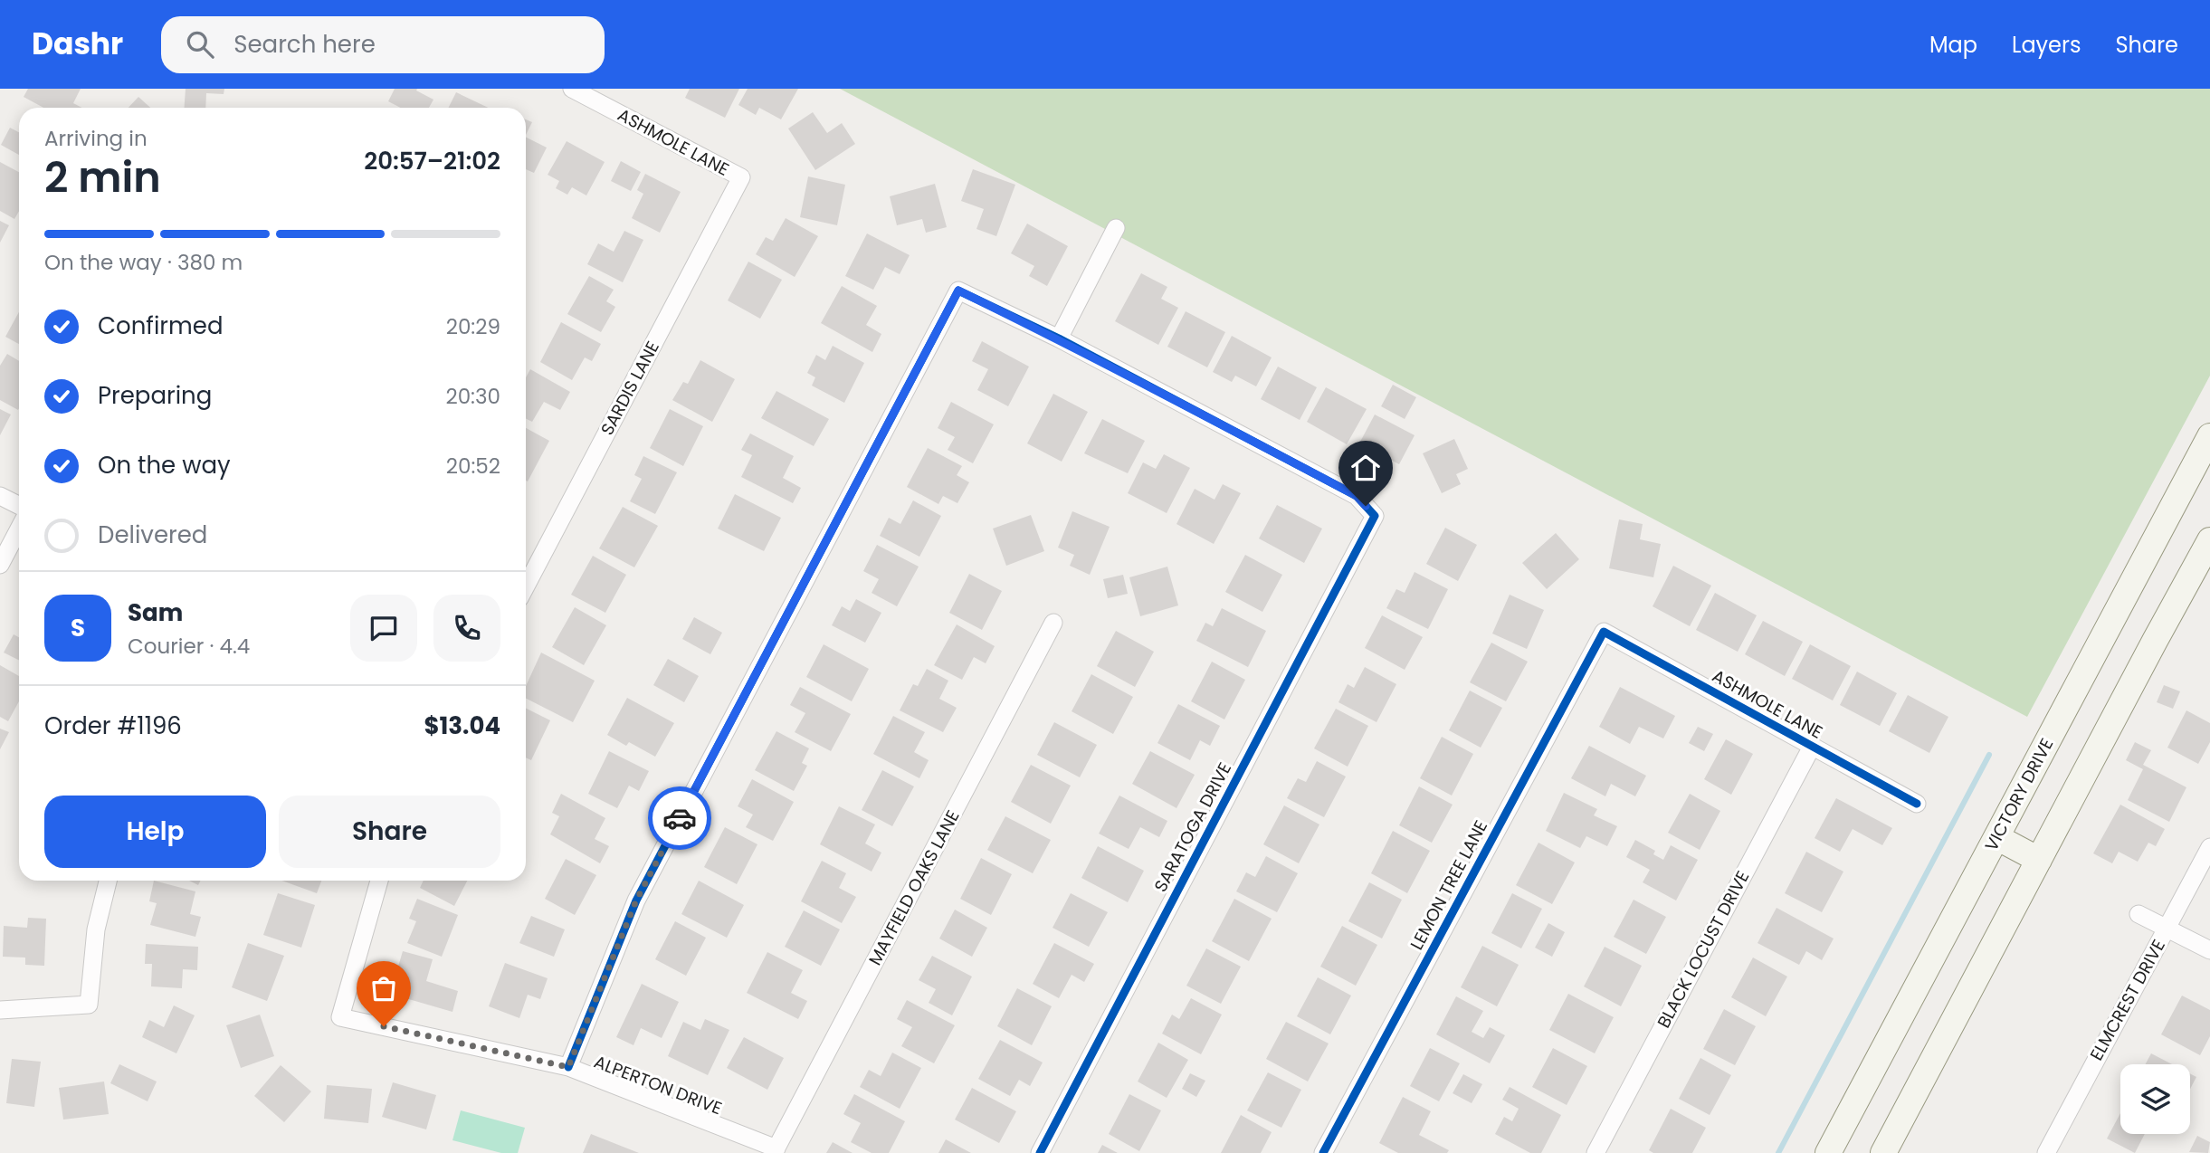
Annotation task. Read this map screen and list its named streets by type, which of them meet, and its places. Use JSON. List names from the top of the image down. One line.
{"streets":{"main road":["VICTORY DRIVE"],"street":["ASHMOLE LANE","SARDIS LANE","SARATOGA DRIVE","LEMON TREE LANE","MAYFIELD OAKS LANE","BLACK LOCUST DRIVE","ELMCREST DRIVE","ALPERTON DRIVE"]},"crossings":[["ASHMOLE LANE","SARDIS LANE"],["ASHMOLE LANE","LEMON TREE LANE"],["ASHMOLE LANE","BLACK LOCUST DRIVE"],["MAYFIELD OAKS LANE","ALPERTON DRIVE"]],"page":{"header":"Dashr","search":"Search here","nav":["Map","Layers","Share"],"heading":["2 min","Arriving in","20:57–21:02"],"panel":["Sam","Courier · 4.4","Order #1196","$13.04"],"bar":"On the way · 380 m","list":[["Confirmed","20:29"],["Preparing","20:30"],["On the way","20:52"],"Delivered"],"round":"S","buttons":["Help","Share"]}}
